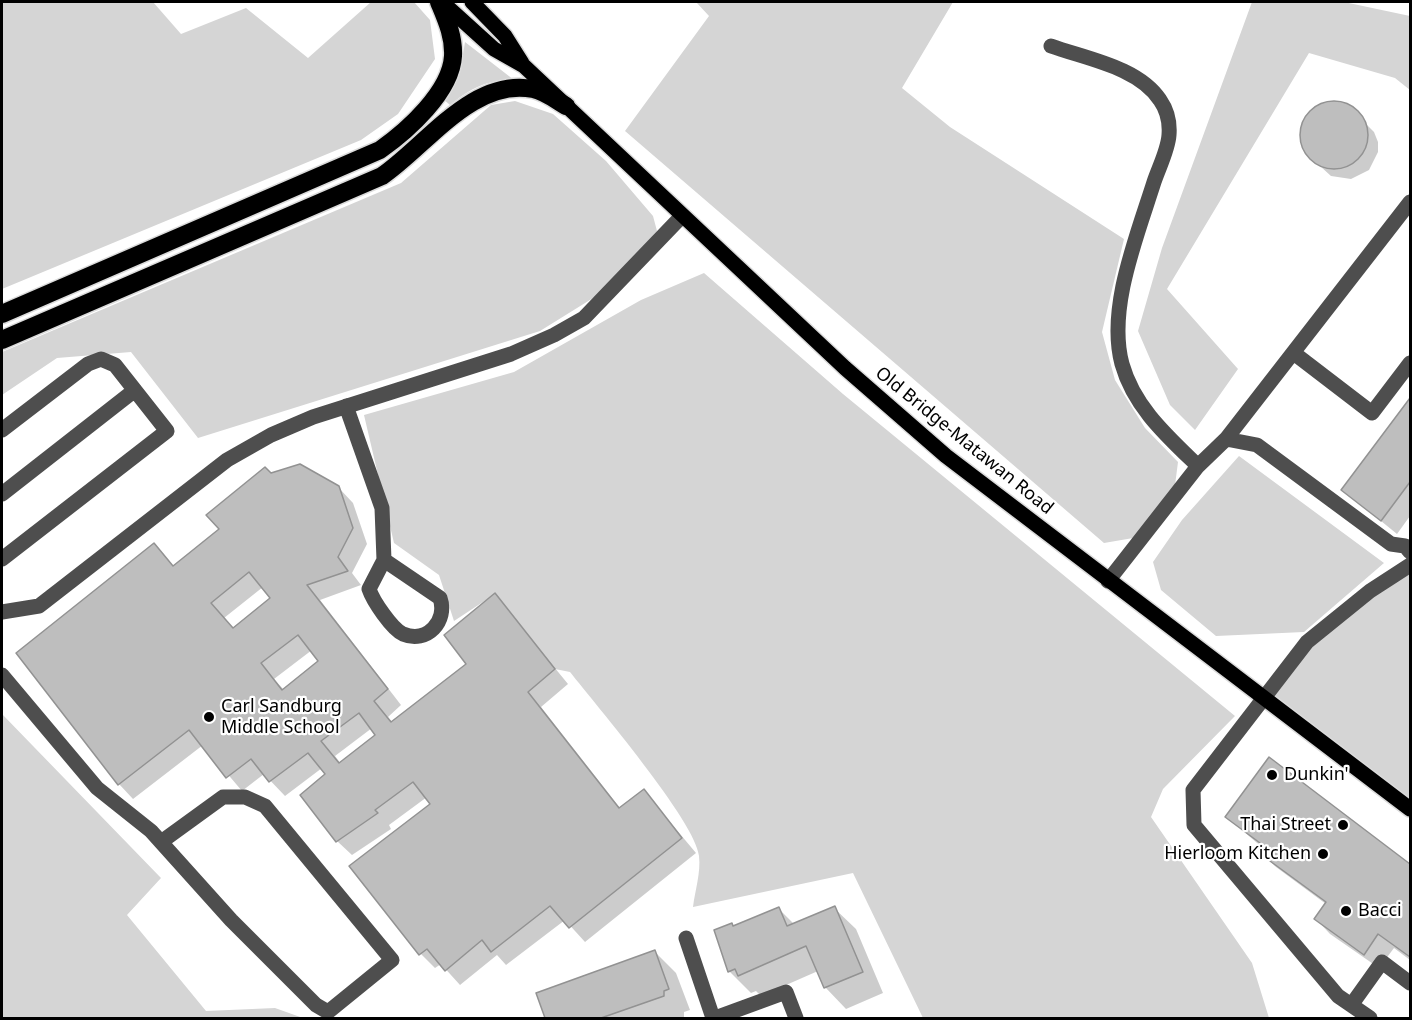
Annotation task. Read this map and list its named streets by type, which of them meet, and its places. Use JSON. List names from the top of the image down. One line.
{"streets":{"main road":["Old Bridge-Matawan Road"]},"places":["Carl Sandburg Middle School","Dunkin'","Thai Street","Hierloom Kitchen","Bacci"]}
